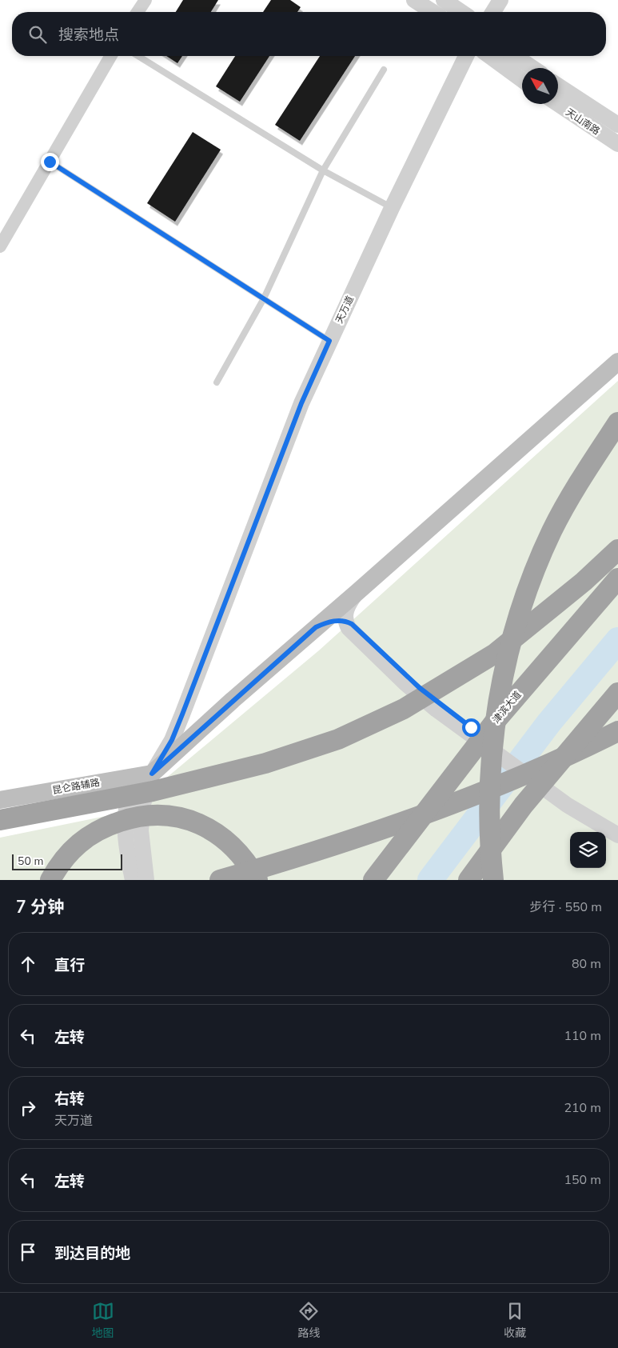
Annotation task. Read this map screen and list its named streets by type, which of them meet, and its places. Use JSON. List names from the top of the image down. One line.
{"streets":{"highway":["津滨大道"],"main road":["昆仑路辅路"],"street":["天山南路","天万道"]},"crossings":[["天万道","昆仑路辅路"]],"scale_bar":"50 m","north":"top left","page":{"search":"搜索地点","scale":"50 m","heading":["7 分钟","步行 · 550 m"],"list":[["直行","80 m"],["左转","110 m"],["右转","天万道","210 m"],["左转","150 m"],"到达目的地"],"nav":["地图","路线","收藏"]}}
